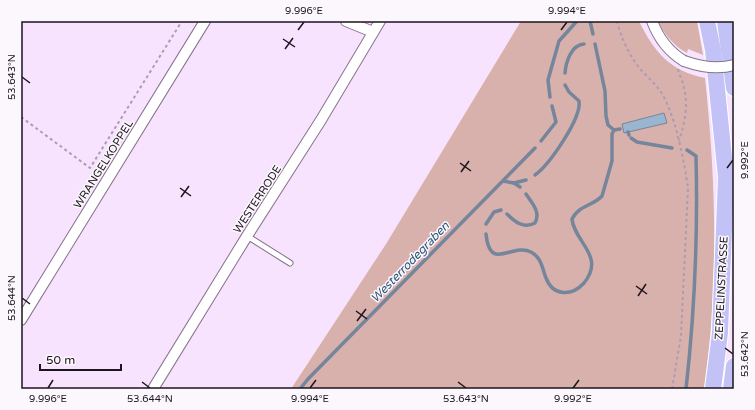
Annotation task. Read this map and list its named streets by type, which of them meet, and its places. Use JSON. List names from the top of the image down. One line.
{"streets":{"highway":["ZEPPELINSTRASSE"],"street":["WRANGELKOPPEL","WESTERRODE"]},"water":["Westerrodegraben"],"scale_bar":"50 m","coordinates":["9.996°E","9.994°E","53.643°N","9.992°E","53.644°N","53.642°N"]}
